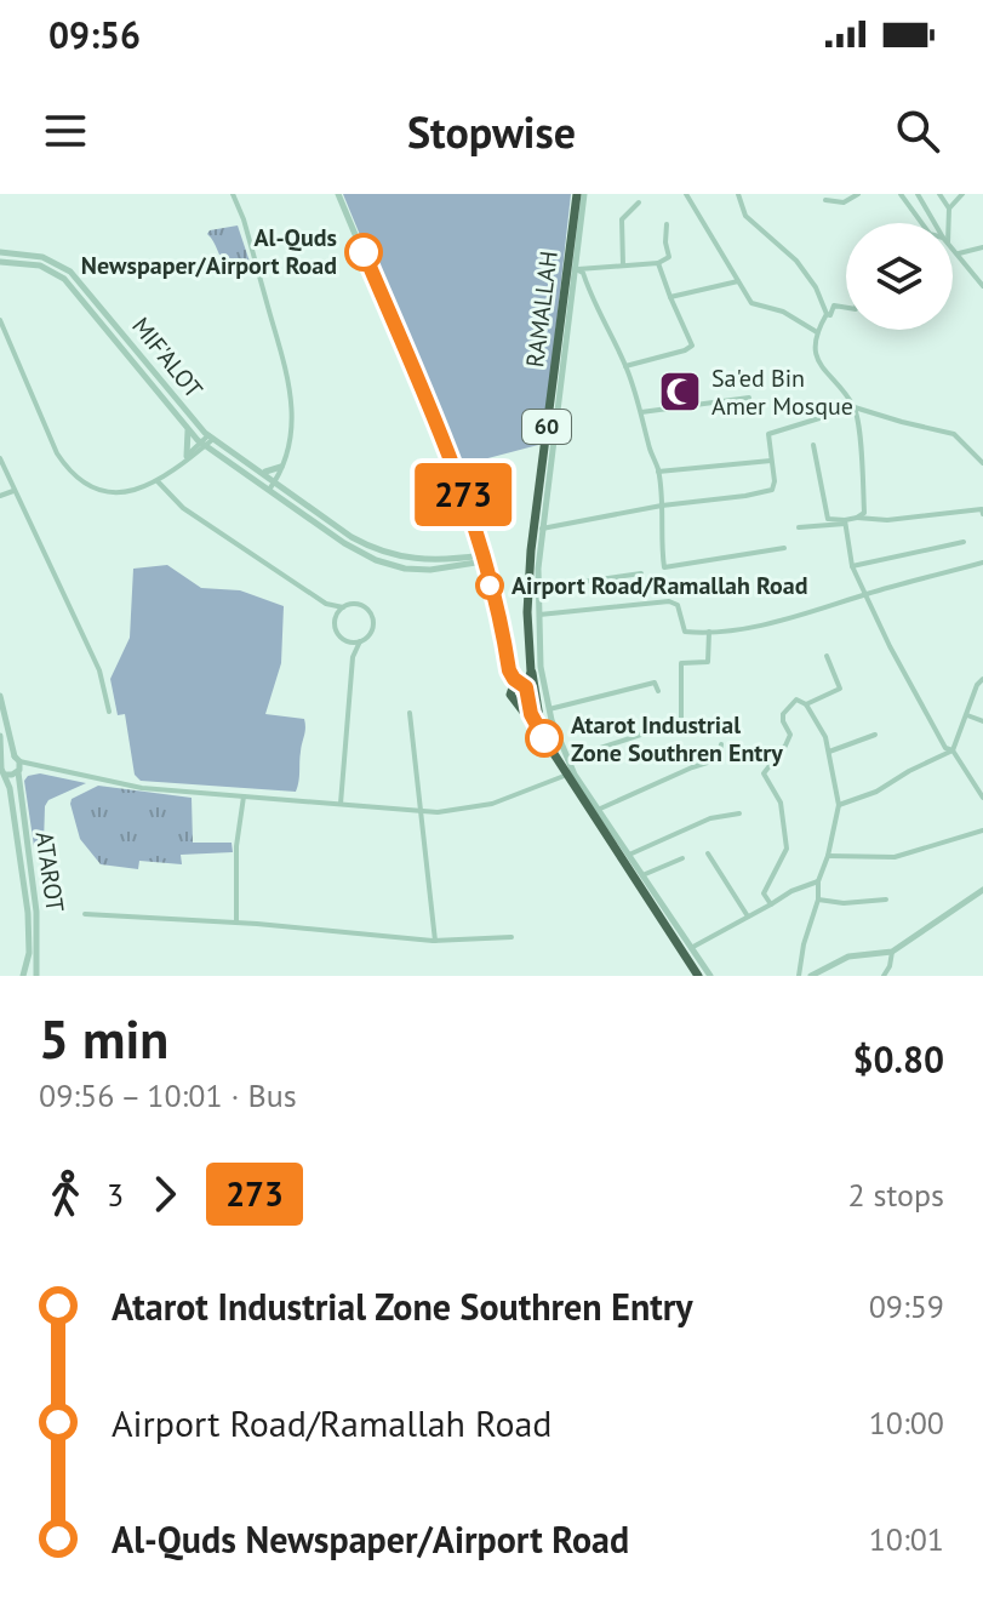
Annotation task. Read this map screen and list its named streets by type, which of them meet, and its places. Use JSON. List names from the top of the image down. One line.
{"streets":{"highway":["RAMALLAH","60"],"street":["MIF'ALOT","ATAROT"]},"crossings":[["RAMALLAH","60"]],"places":{"other":["Al-Quds Newspaper/Airport Road","Airport Road/Ramallah Road","Atarot Industrial Zone Southren Entry"],"mosque":["Sa'ed Bin Amer Mosque"]},"lines":["bus line 273"],"page":{"status":"09:56","header":"Stopwise","on_map":"273","heading":["5 min","09:56 – 10:01 · Bus","$0.80"],"legs":["3","273","2 stops"],"list":[{"name":"Atarot Industrial Zone Southren Entry","value":"09:59"},{"name":"Airport Road/Ramallah Road","value":"10:00"},{"name":"Al-Quds Newspaper/Airport Road","value":"10:01"}]}}
